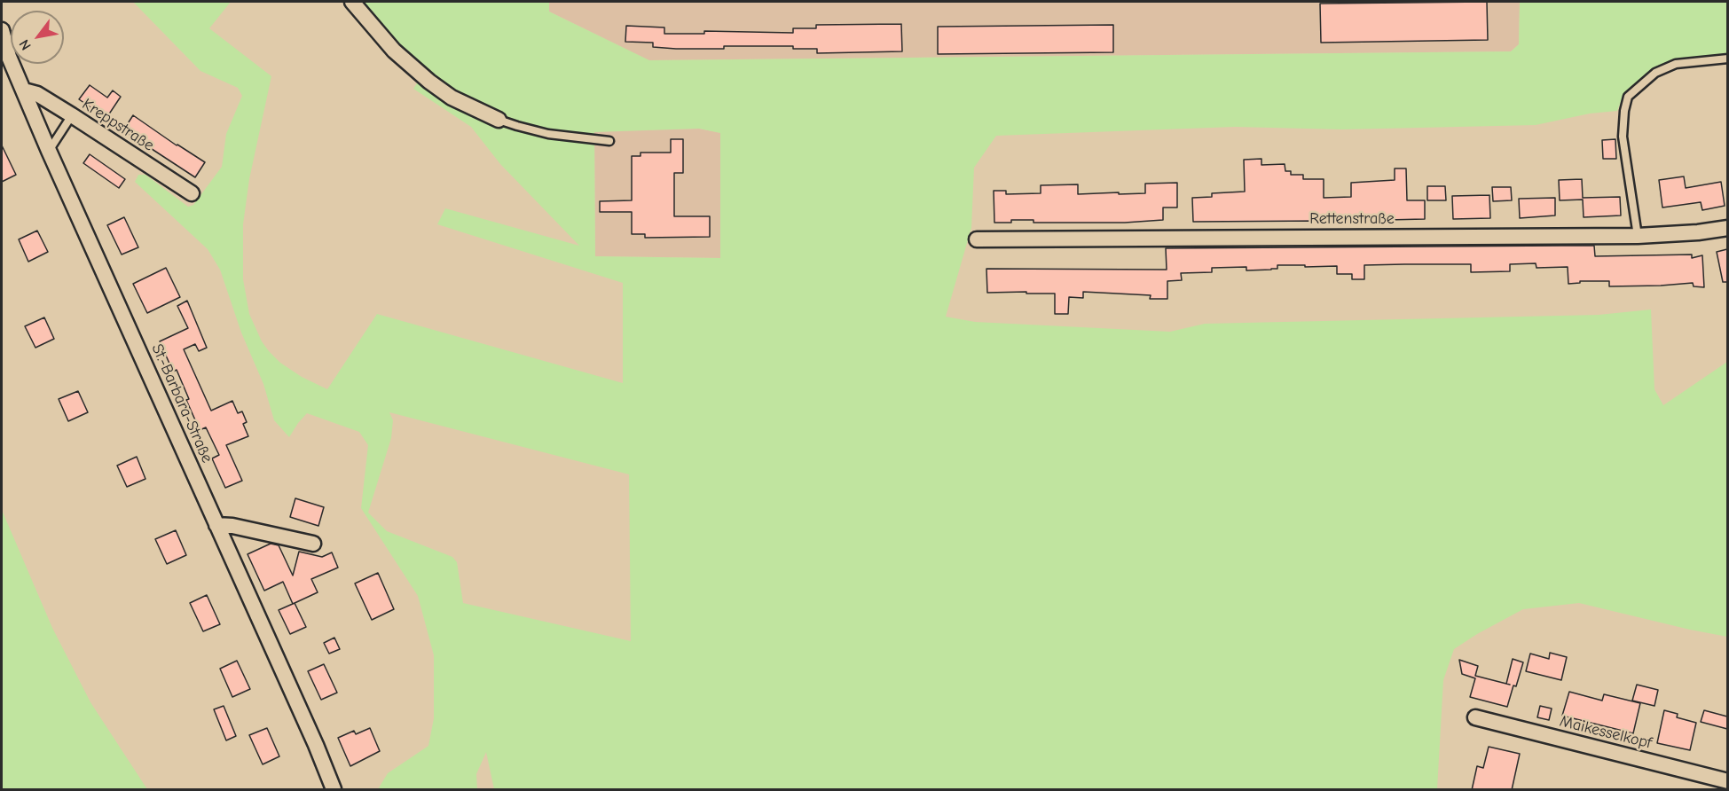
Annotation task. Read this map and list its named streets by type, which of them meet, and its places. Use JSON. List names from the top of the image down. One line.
{"streets":{"street":["Kreppstraße","Rettenstraße","St.-Barbara-Straße","Maikesselkopf"]},"crossings":[["Kreppstraße","St.-Barbara-Straße"]],"north":"bottom left"}
